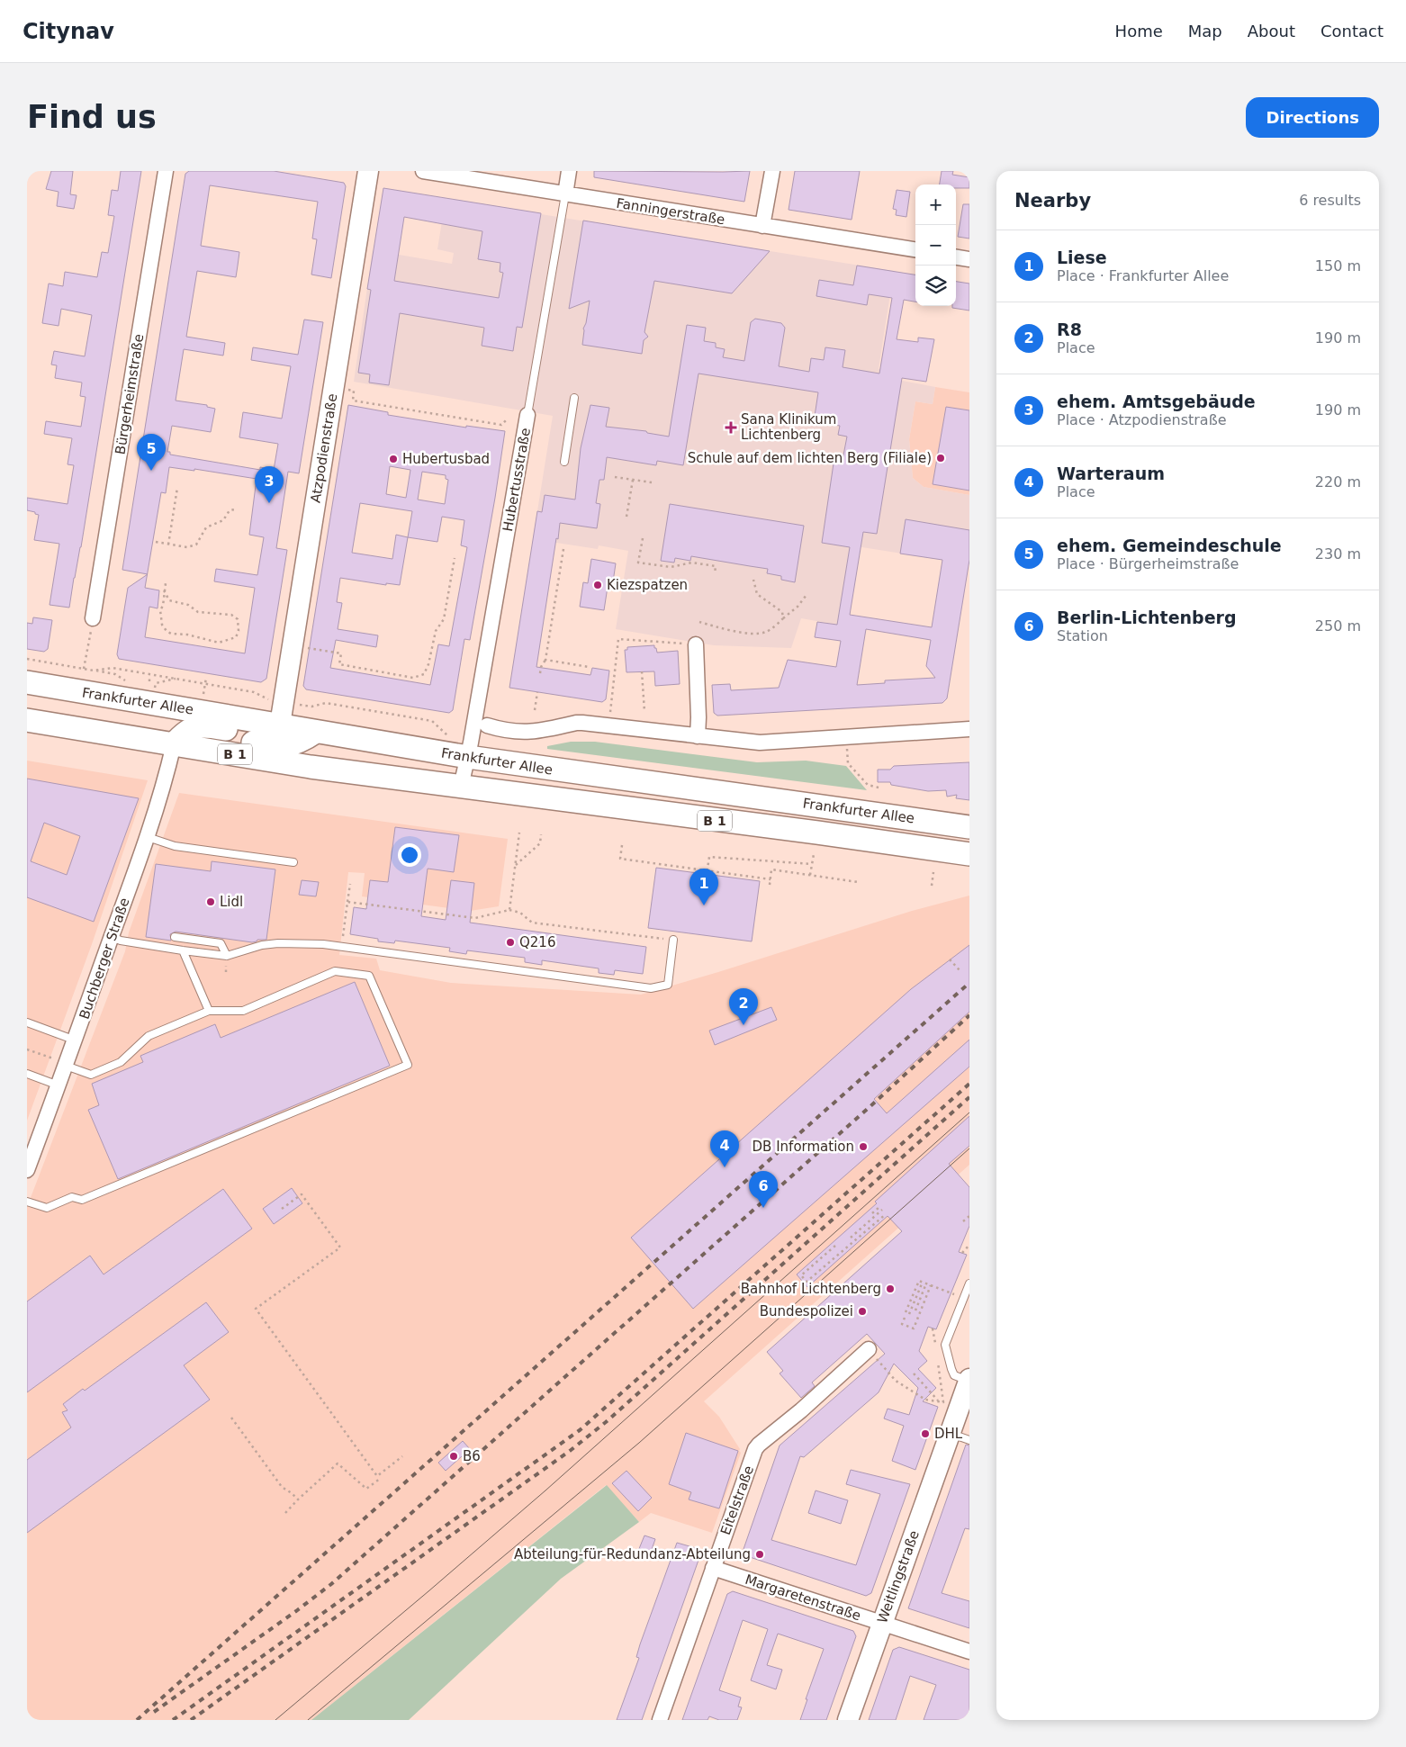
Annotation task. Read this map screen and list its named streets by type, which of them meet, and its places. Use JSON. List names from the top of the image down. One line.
{"streets":{"main road":["Frankfurter Allee","B 1"],"street":["Fanningerstraße","Bürgerheimstraße","Atzpodienstraße","Hubertusstraße","Buchberger Straße","Eitelstraße","Weitlingstraße","Margaretenstraße"]},"crossings":[["Fanningerstraße","Hubertusstraße"],["Atzpodienstraße","Frankfurter Allee"],["Hubertusstraße","Frankfurter Allee"],["Frankfurter Allee","Buchberger Straße"],["Eitelstraße","Margaretenstraße"],["Weitlingstraße","Margaretenstraße"]],"places":{"health":["Sana Klinikum Lichtenberg"],"other":["Schule auf dem lichten Berg (Filiale)","Hubertusbad","Kiezspatzen","Lidl","Q216","DB Information","Bahnhof Lichtenberg","Bundespolizei","DHL","B6","Abteilung-für-Redundanz-Abteilung"]},"page":{"header":"Citynav","nav":["Home","Map","About","Contact"],"buttons":"Directions","title":"Find us","heading":["Nearby","6 results"],"map_buttons":["+","−"],"list":[{"mark":"1","name":"Liese","note":"Place · Frankfurter Allee","value":"150 m"},{"mark":"2","name":"R8","note":"Place","value":"190 m"},{"mark":"3","name":"ehem. Amtsgebäude","note":"Place · Atzpodienstraße","value":"190 m"},{"mark":"4","name":"Warteraum","note":"Place","value":"220 m"},{"mark":"5","name":"ehem. Gemeindeschule","note":"Place · Bürgerheimstraße","value":"230 m"},{"mark":"6","name":"Berlin-Lichtenberg","note":"Station","value":"250 m"}],"pins":["5","3","1","2","4","6"]}}
